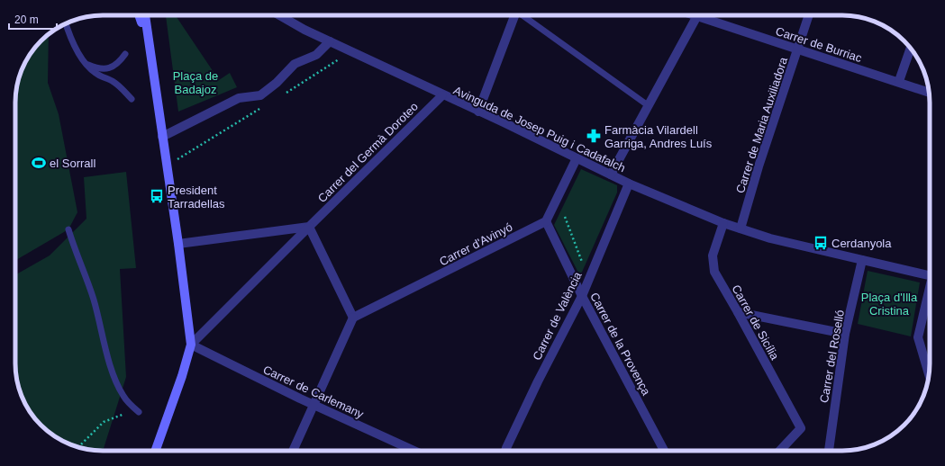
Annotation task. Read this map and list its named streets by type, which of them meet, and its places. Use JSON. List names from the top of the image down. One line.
{"streets":{"street":["Carrer de Burriac","Carrer de Maria Auxiliadora","Avinguda de Josep Puig i Cadafalch","Carrer del Germà Doroteo","Carrer d'Avinyó","Carrer de València","Carrer de Sicília","Carrer de la Provença","Carrer del Roselló","Carrer de Carlemany"]},"crossings":[["Carrer de Burriac","Carrer de Maria Auxiliadora"],["Carrer de Maria Auxiliadora","Avinguda de Josep Puig i Cadafalch"],["Avinguda de Josep Puig i Cadafalch","Carrer del Germà Doroteo"],["Avinguda de Josep Puig i Cadafalch","Carrer de València"],["Avinguda de Josep Puig i Cadafalch","Carrer de Sicília"],["Avinguda de Josep Puig i Cadafalch","Carrer del Roselló"],["Carrer del Germà Doroteo","Carrer de Carlemany"],["Carrer d'Avinyó","Carrer de la Provença"],["Carrer de València","Carrer de la Provença"]],"parks":["Plaça de Badajoz","Plaça d'Illa Cristina"],"places":{"pharmacy":["Farmàcia Vilardell Garriga, Andres Luís"],"sports":["el Sorrall"],"bus stop":["President Tarradellas","Cerdanyola"]},"scale_bar":"20 m"}
